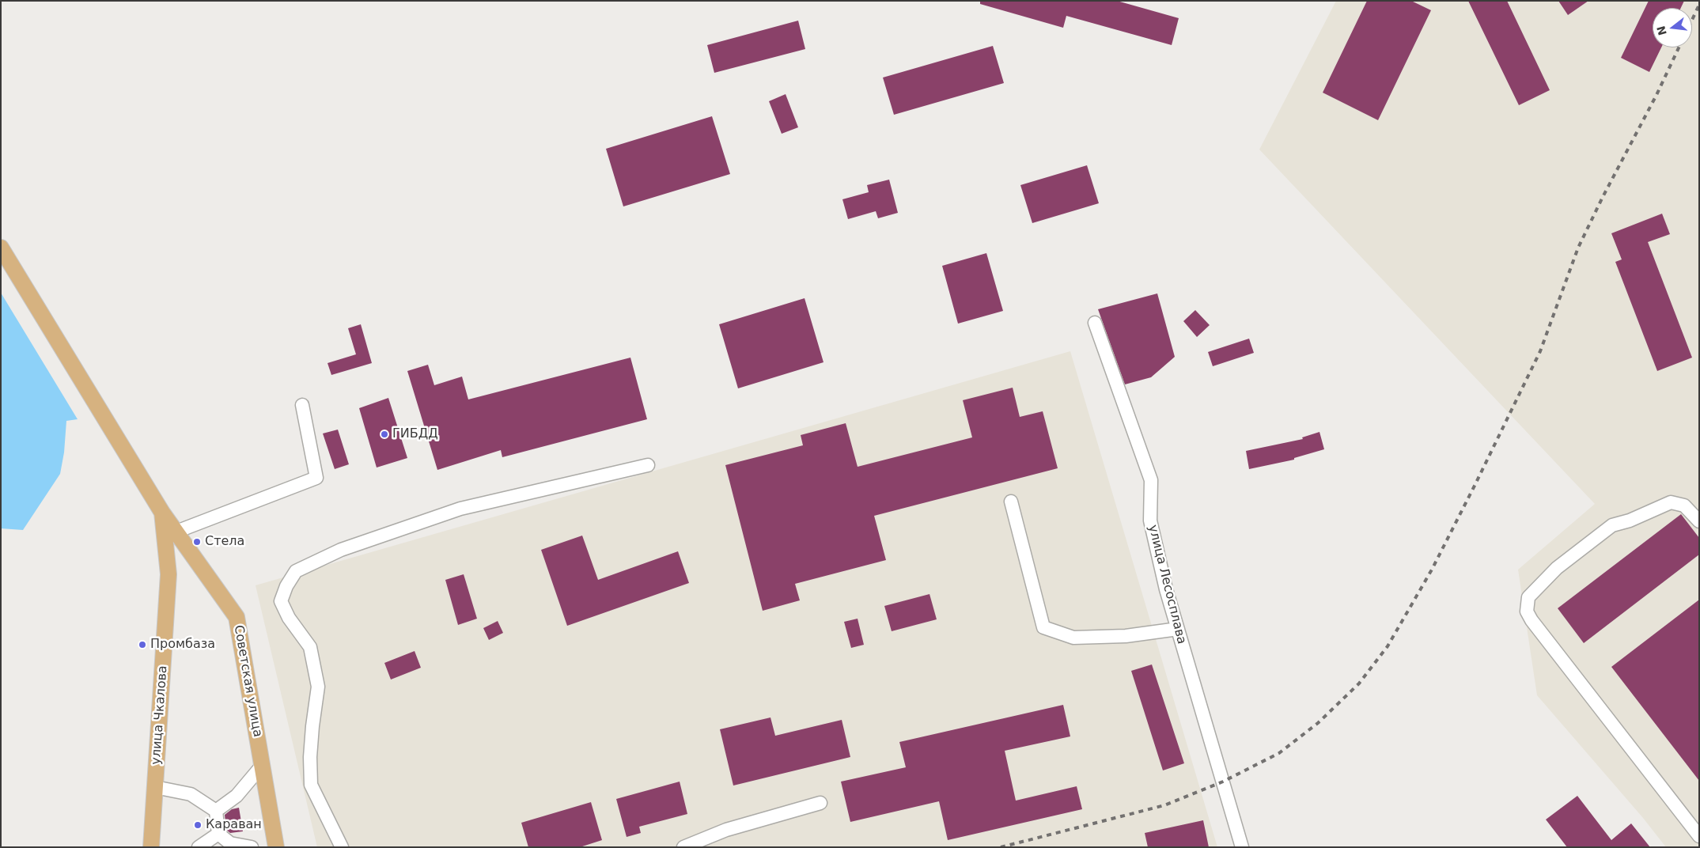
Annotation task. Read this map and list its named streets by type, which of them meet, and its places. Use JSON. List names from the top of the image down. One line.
{"streets":{"main road":["Советская улица","улица Чкалова"],"street":["улица Лесосплава"]},"crossings":[["Советская улица","улица Чкалова"]],"places":["ГИБДД","Стела","Промбаза","Караван"],"north":"left"}
